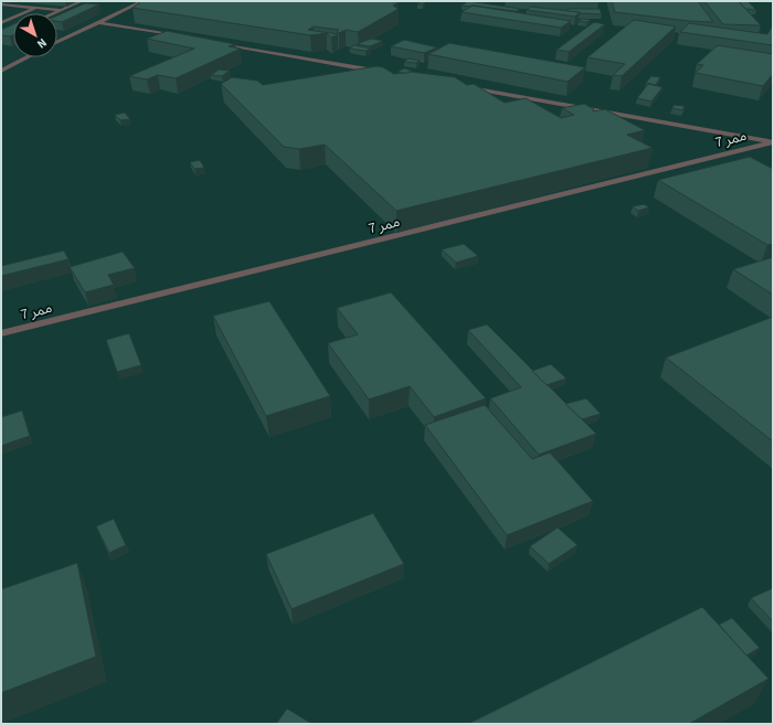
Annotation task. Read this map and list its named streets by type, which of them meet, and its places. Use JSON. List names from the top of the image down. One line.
{"streets":{"lane":["ممر 7"]},"north":"bottom right"}
